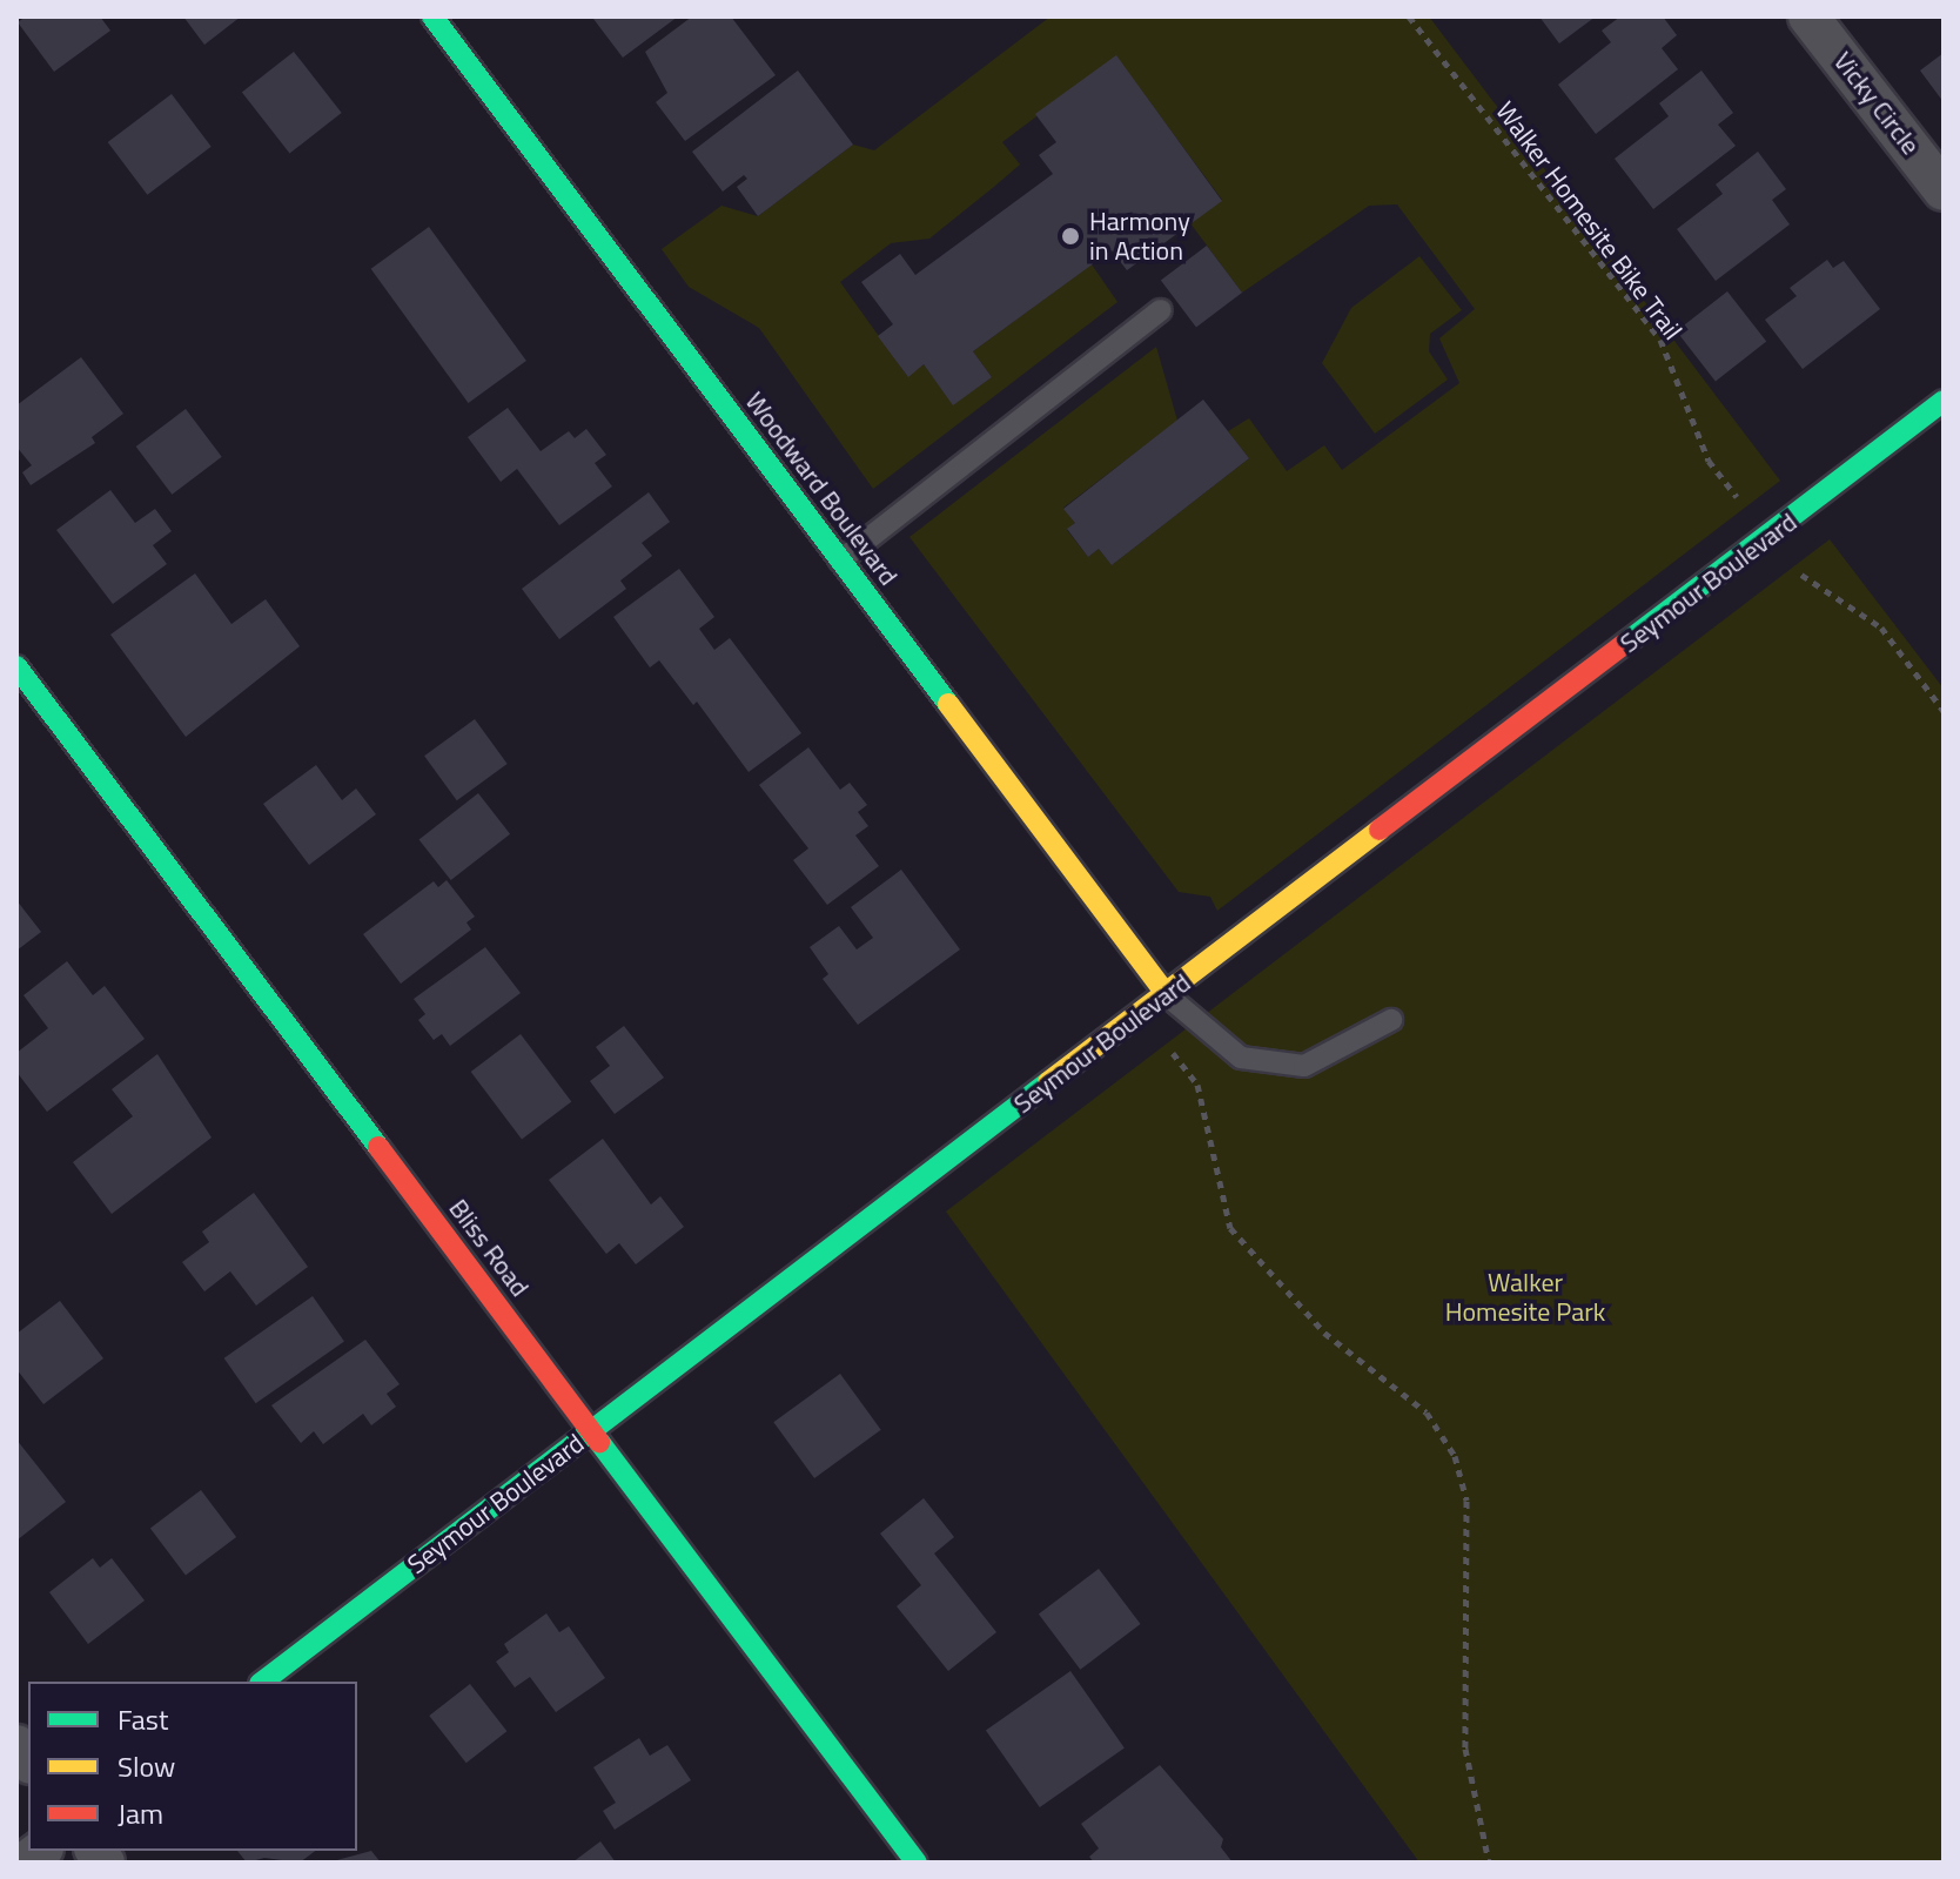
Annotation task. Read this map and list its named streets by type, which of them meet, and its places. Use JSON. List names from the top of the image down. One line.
{"streets":{"street":["Vicky Circle","Woodward Boulevard","Seymour Boulevard","Bliss Road"],"path":["Walker Homesite Bike Trail"]},"crossings":[["Woodward Boulevard","Seymour Boulevard"],["Seymour Boulevard","Bliss Road"]],"parks":["Walker Homesite Park"],"places":["Harmony in Action"],"legend":["Fast","Slow","Jam"]}
